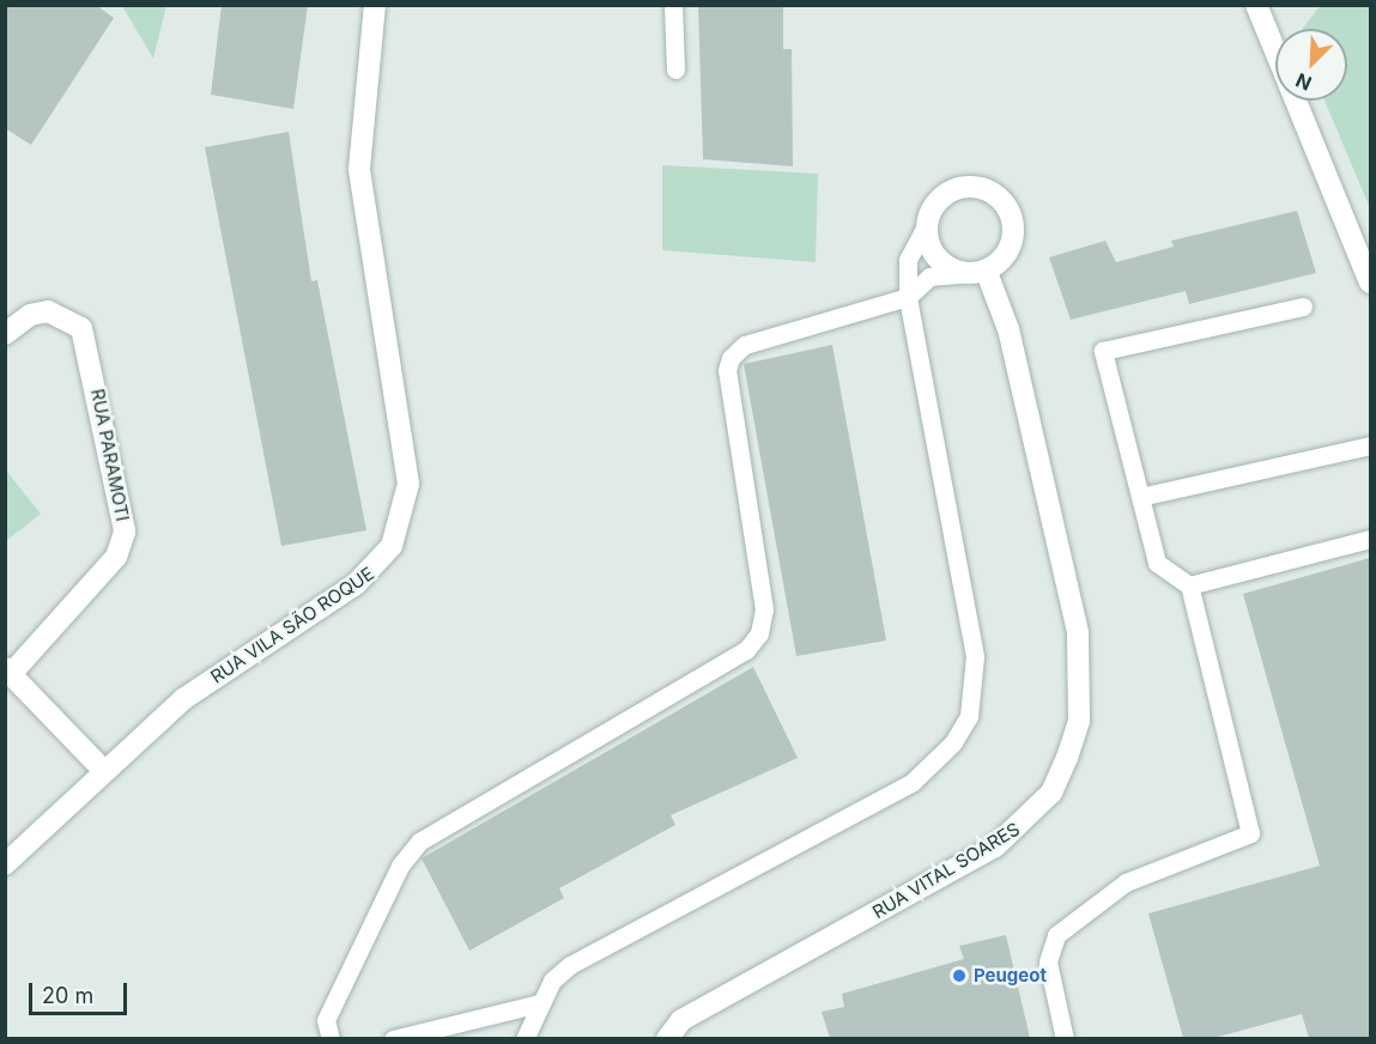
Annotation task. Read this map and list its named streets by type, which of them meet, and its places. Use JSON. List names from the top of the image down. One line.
{"streets":{"street":["RUA PARAMOTI","RUA VILA SÃO ROQUE","RUA VITAL SOARES"]},"crossings":[["RUA PARAMOTI","RUA VILA SÃO ROQUE"]],"places":["Peugeot"],"scale_bar":"20 m","north":"bottom left"}
